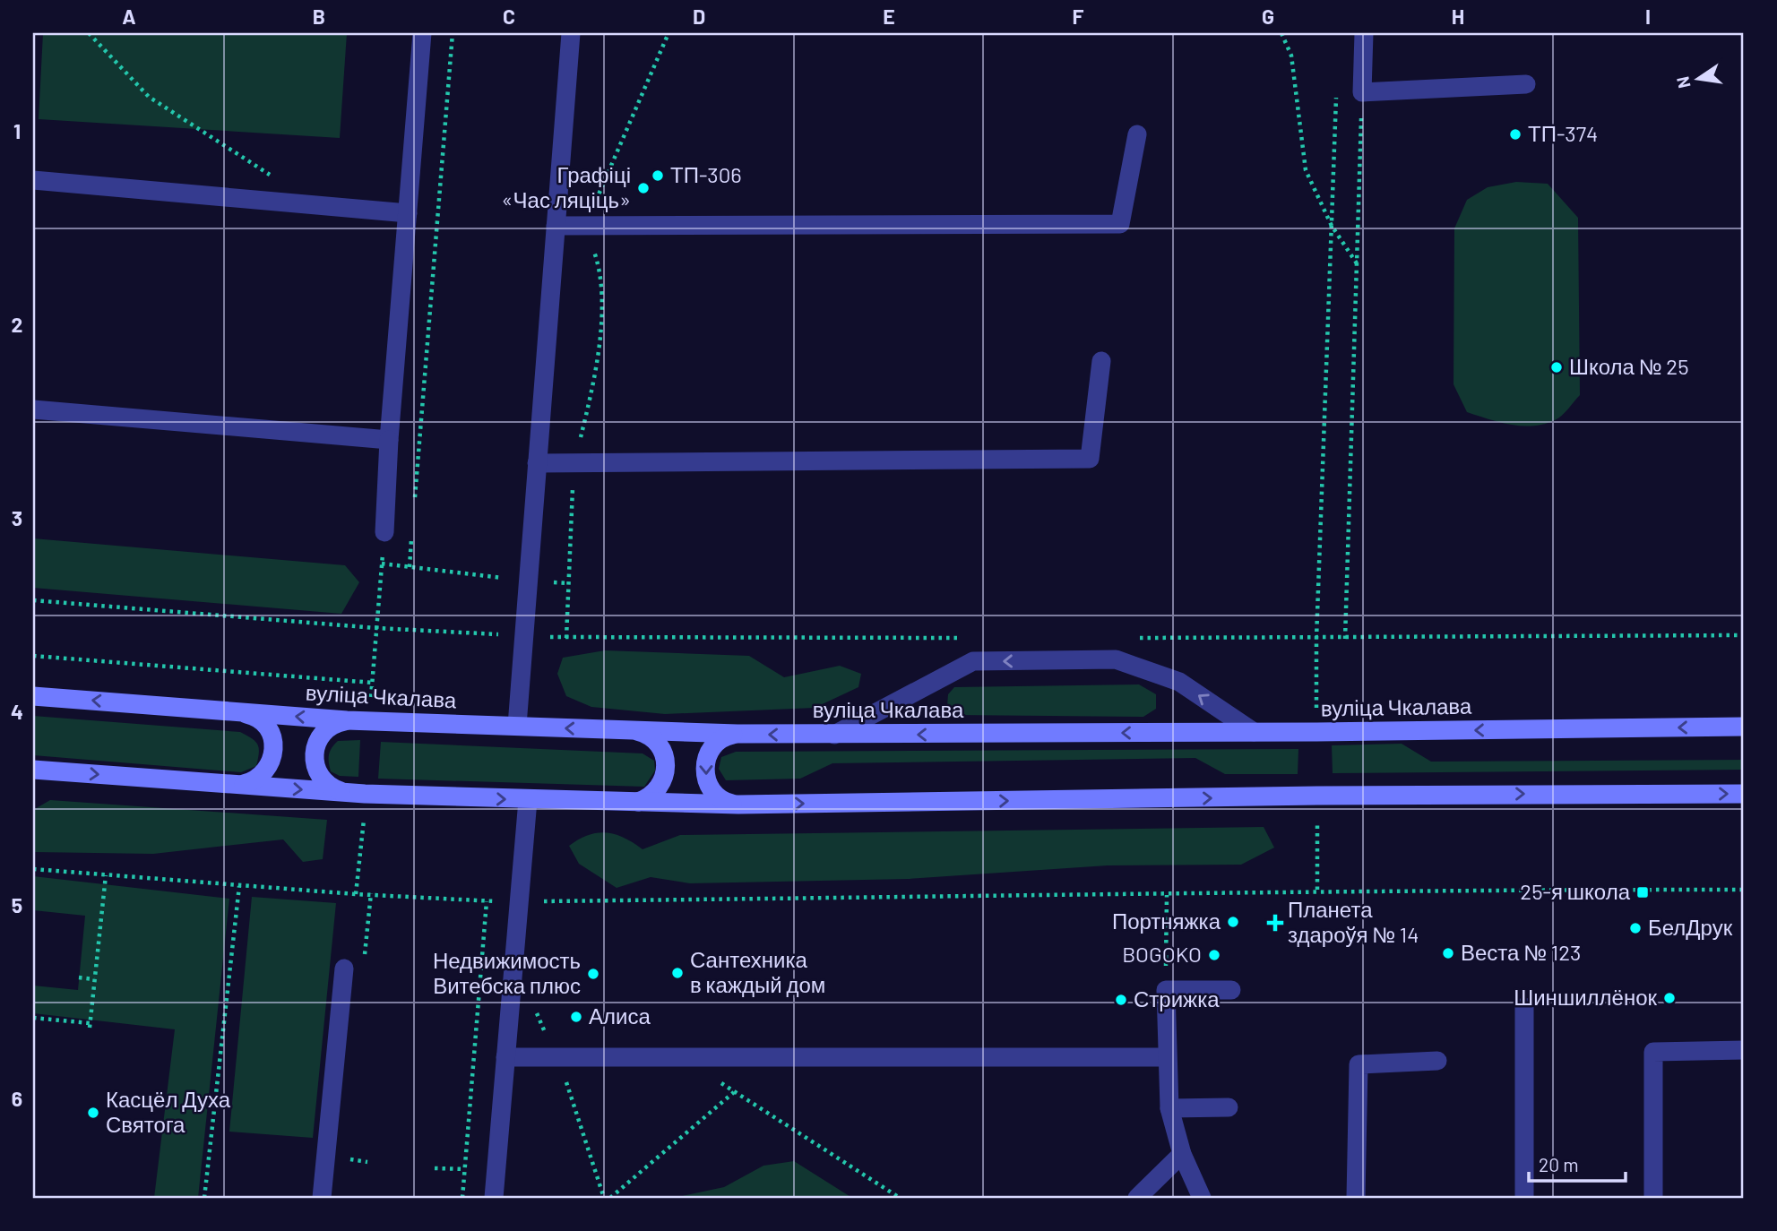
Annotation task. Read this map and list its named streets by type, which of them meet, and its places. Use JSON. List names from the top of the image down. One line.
{"streets":{"main road":["вуліца Чкалава"]},"places":{"other":["ТП-374","ТП-306","Графіці «Час ляціць»","Школа № 25","Портняжка","БелДрук","Веста № 123","BOGOKO","Сантехника в каждый дом","Недвижимость Витебска плюс","Шиншиллёнок","Стрижка","Алиса","Касцёл Духа Святога"],"transit":["25-я школа"],"health":["Планета здароўя № 14"]},"scale_bar":"20 m","north":"left","grid":{"columns":["A","B","C","D","E","F","G","H","I"],"rows":["1","2","3","4","5","6"]}}
